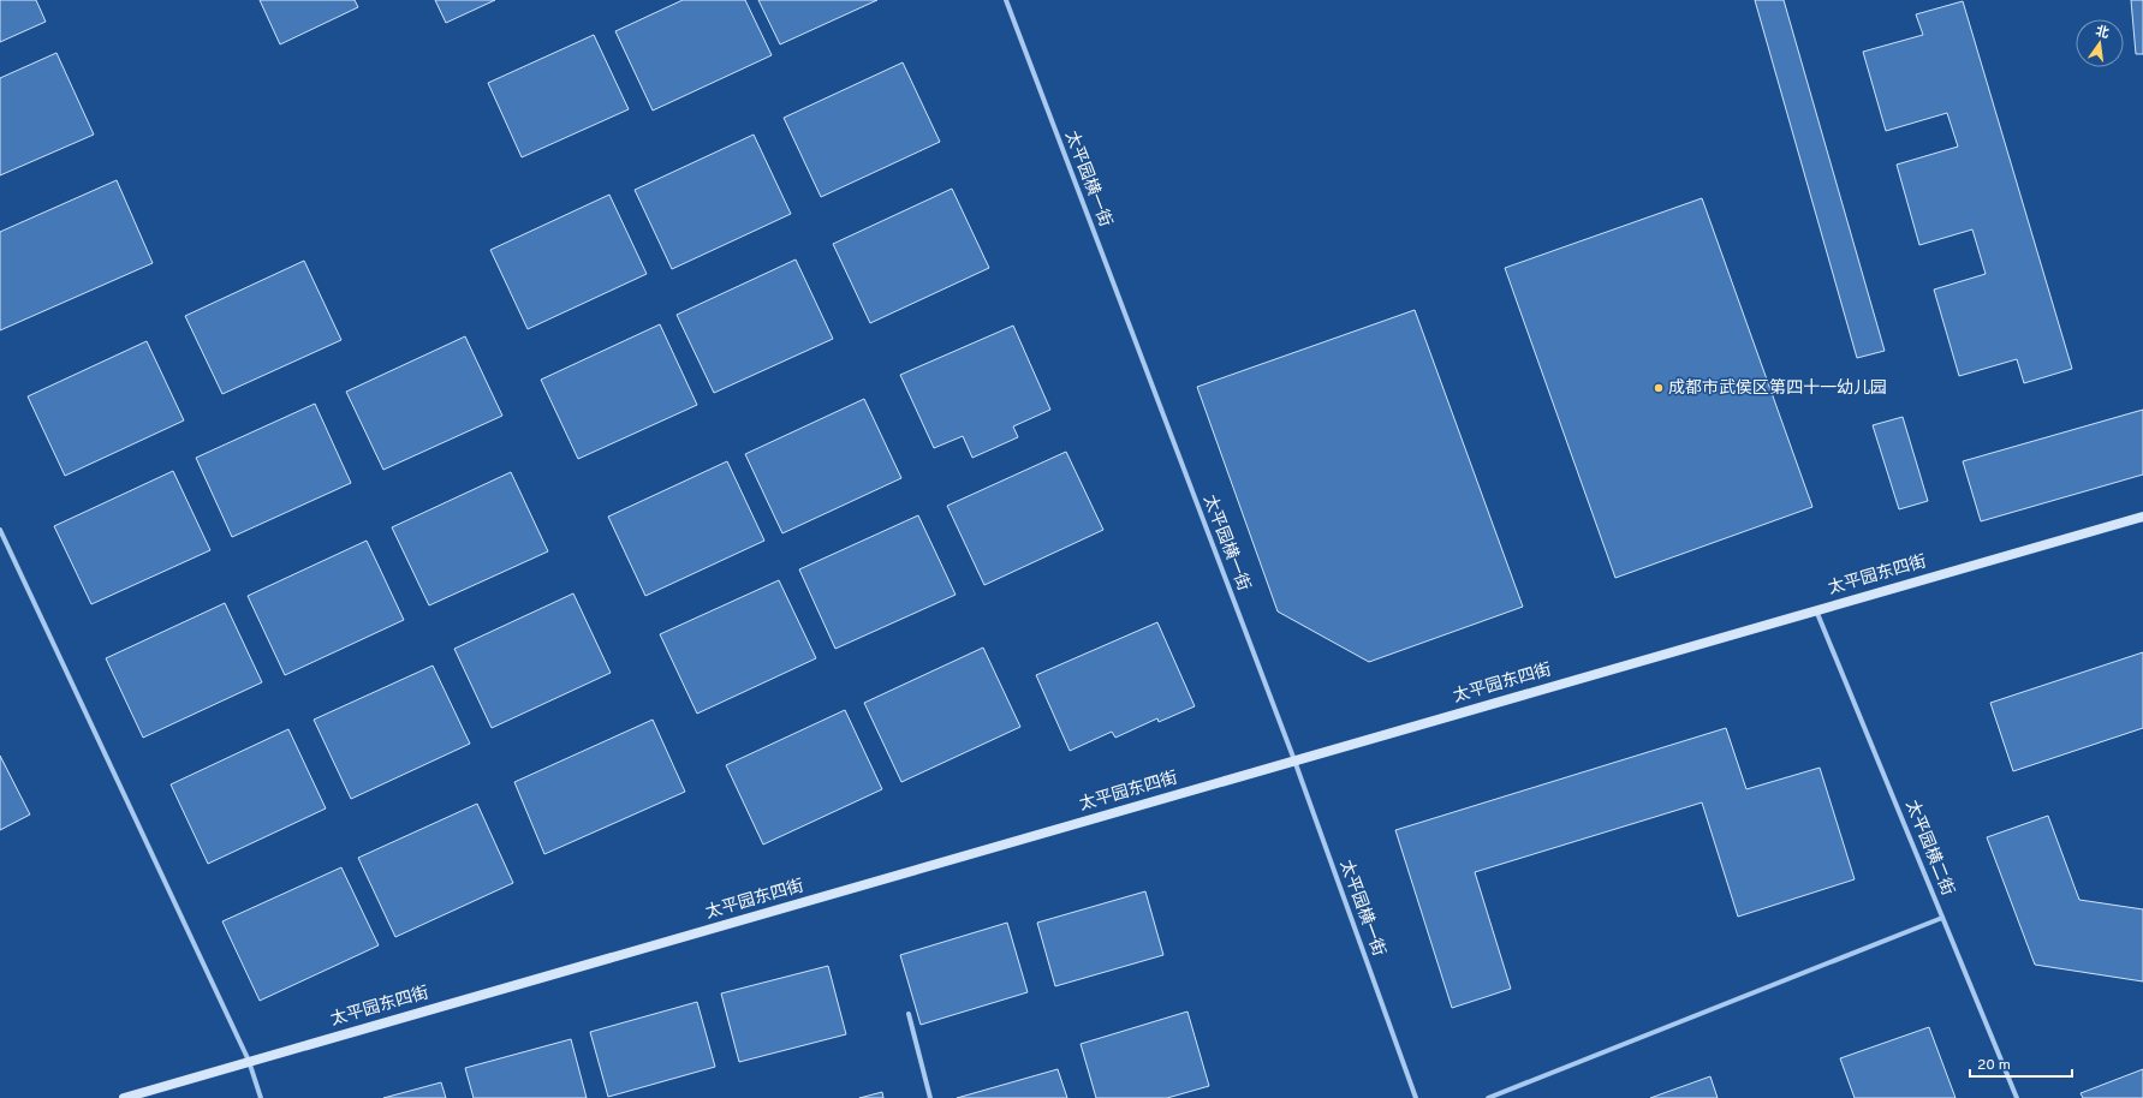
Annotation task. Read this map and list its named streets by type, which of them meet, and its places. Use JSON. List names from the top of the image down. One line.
{"streets":{"street":["太平园横一街","太平园东四街","太平园横二街"]},"crossings":[["太平园横一街","太平园东四街"],["太平园东四街","太平园横二街"]],"places":["成都市武侯区第四十一幼儿园"],"scale_bar":"20 m","north":"top"}
